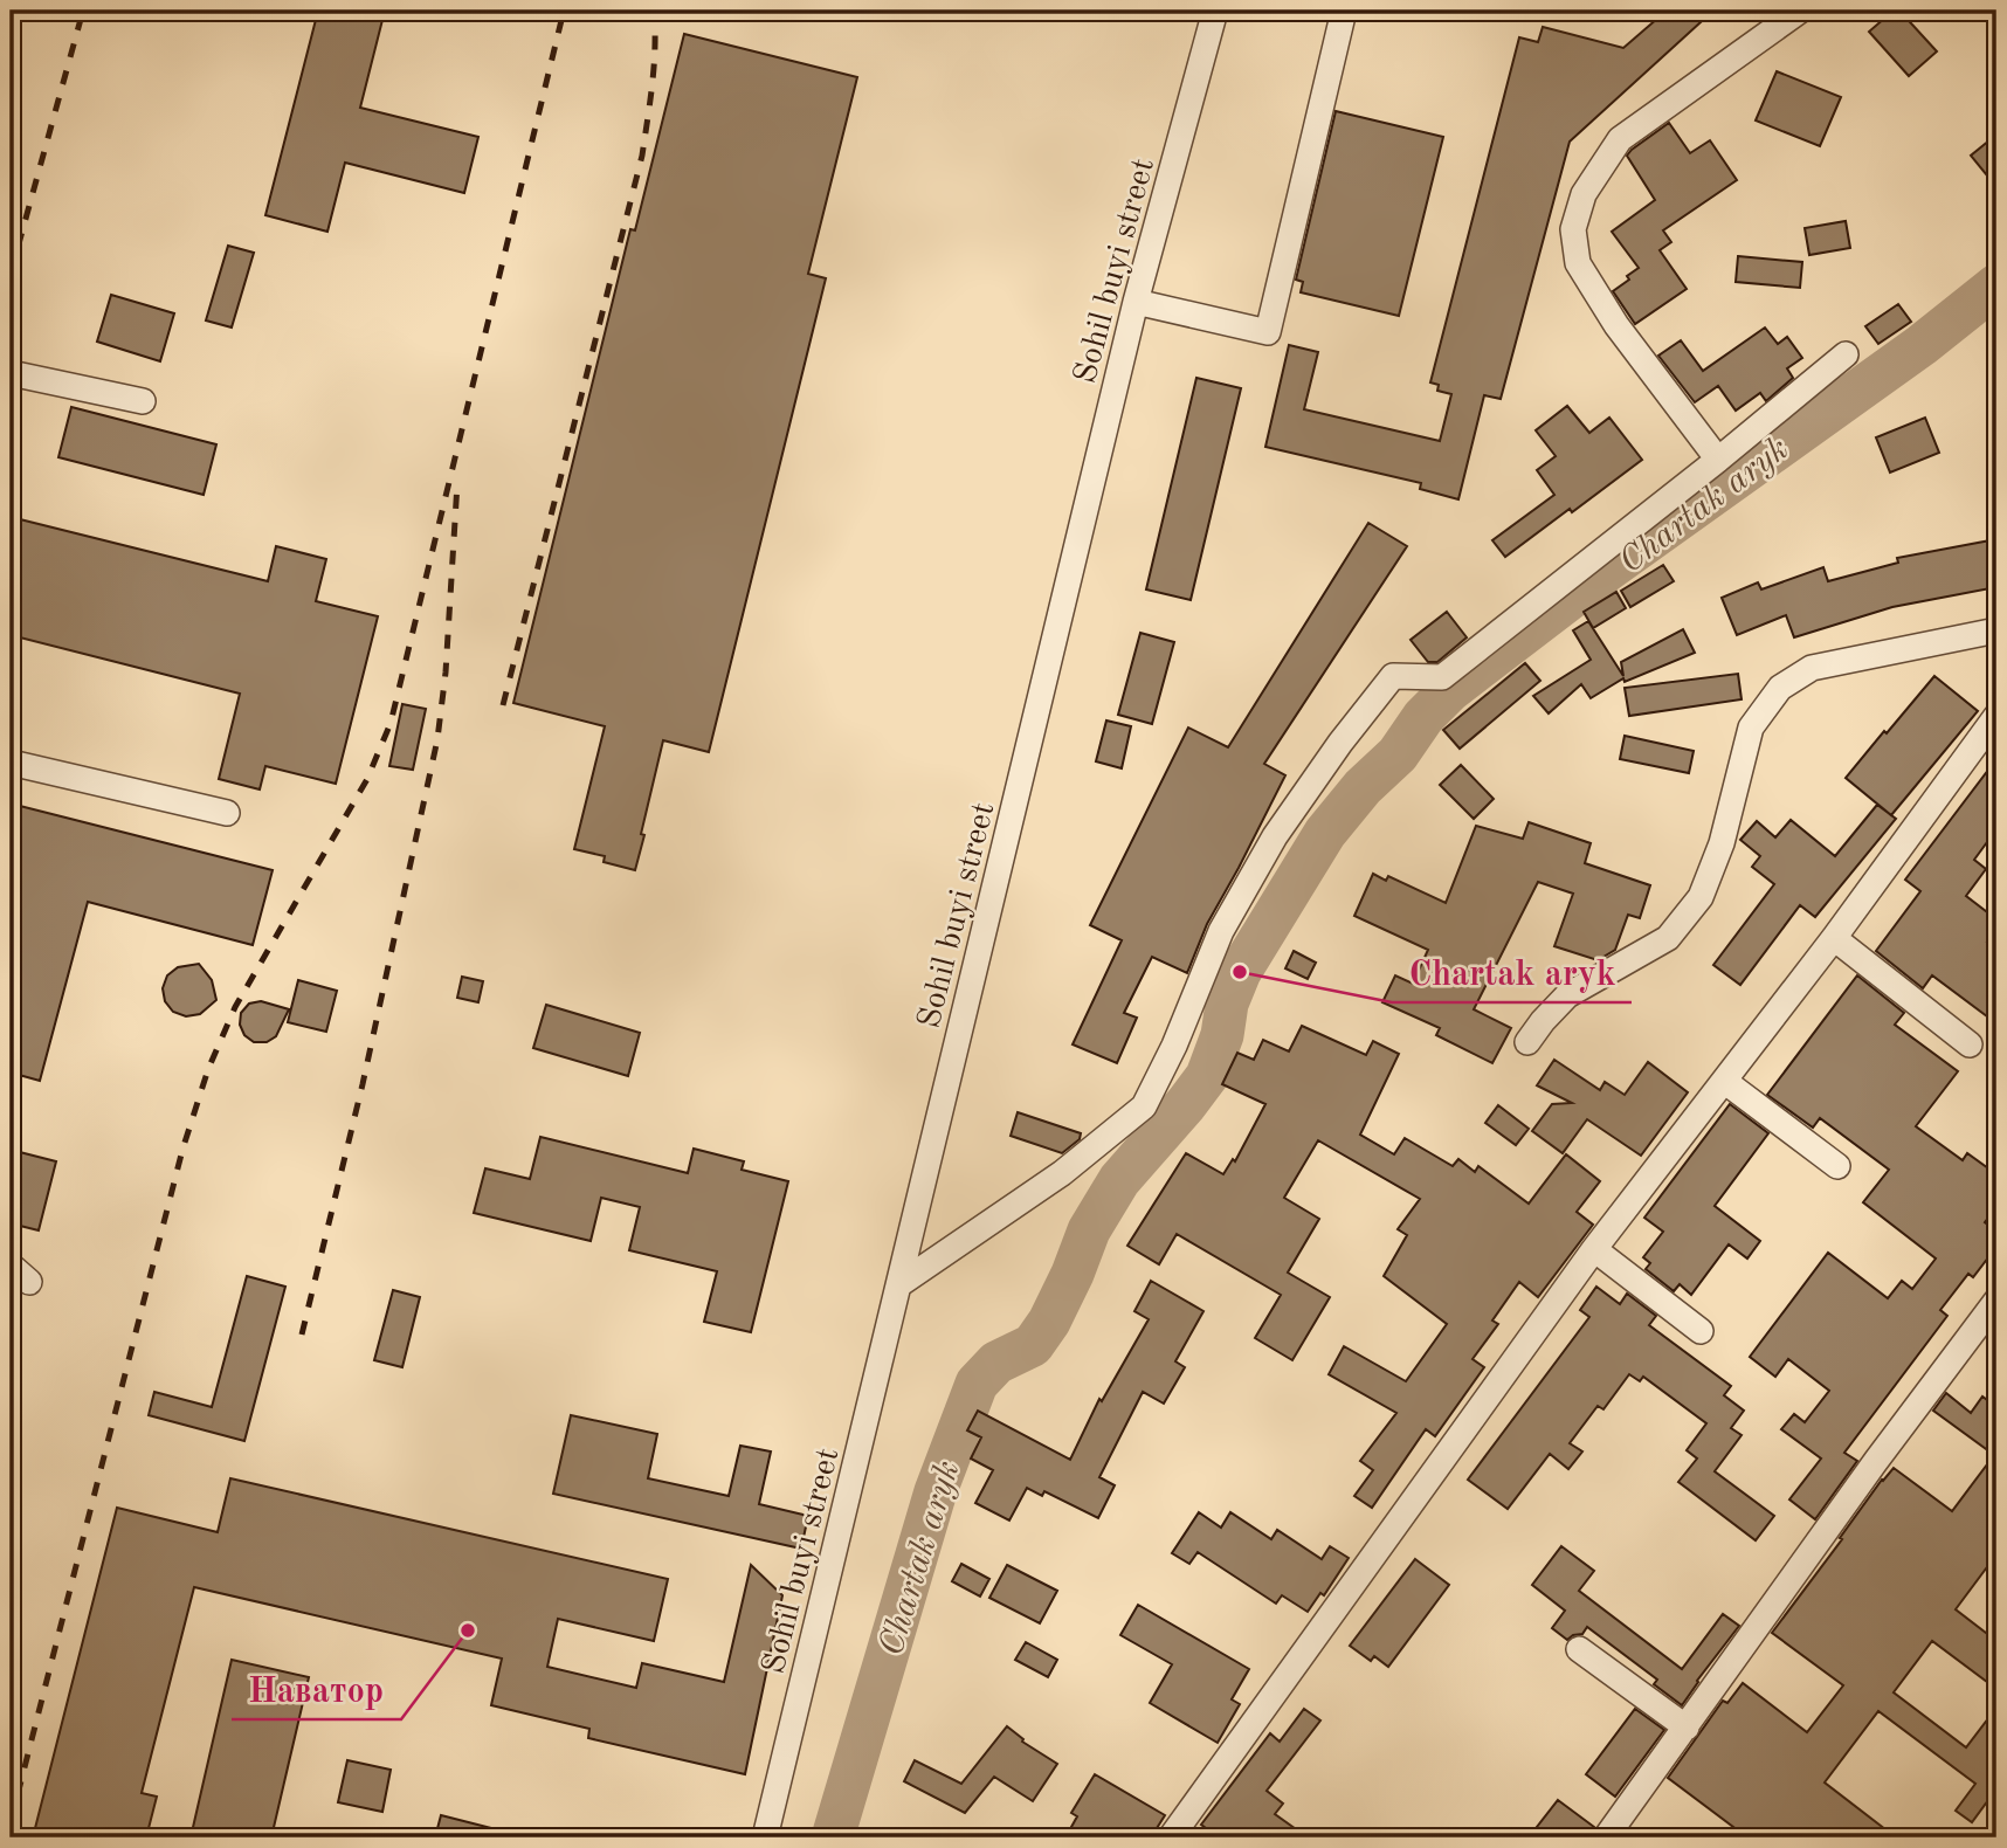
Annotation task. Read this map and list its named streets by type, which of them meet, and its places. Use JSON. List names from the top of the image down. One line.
{"streets":{"street":["Sohil buyi street"]},"water":["Chartak aryk"],"places":["Chartak aryk","Наватор"]}
